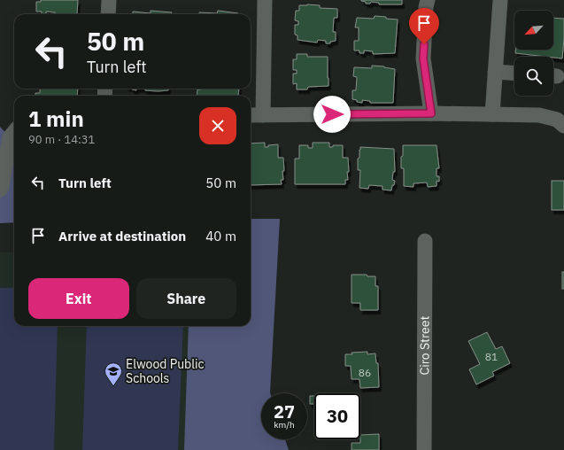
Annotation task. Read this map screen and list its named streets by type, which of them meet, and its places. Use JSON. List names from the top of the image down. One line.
{"streets":{"street":["Ciro Street"]},"places":{"school or university":["Elwood Public Schools"]},"house_numbers":["81","86"],"north":"bottom left","page":{"turn":["50 m","Turn left"],"heading":["1 min","90 m · 14:31"],"list":[{"name":"Turn left","value":"50 m"},{"name":"Arrive at destination","value":"40 m"}],"buttons":["Exit","Share"],"speed":"27 km/h","limit":"30"}}
